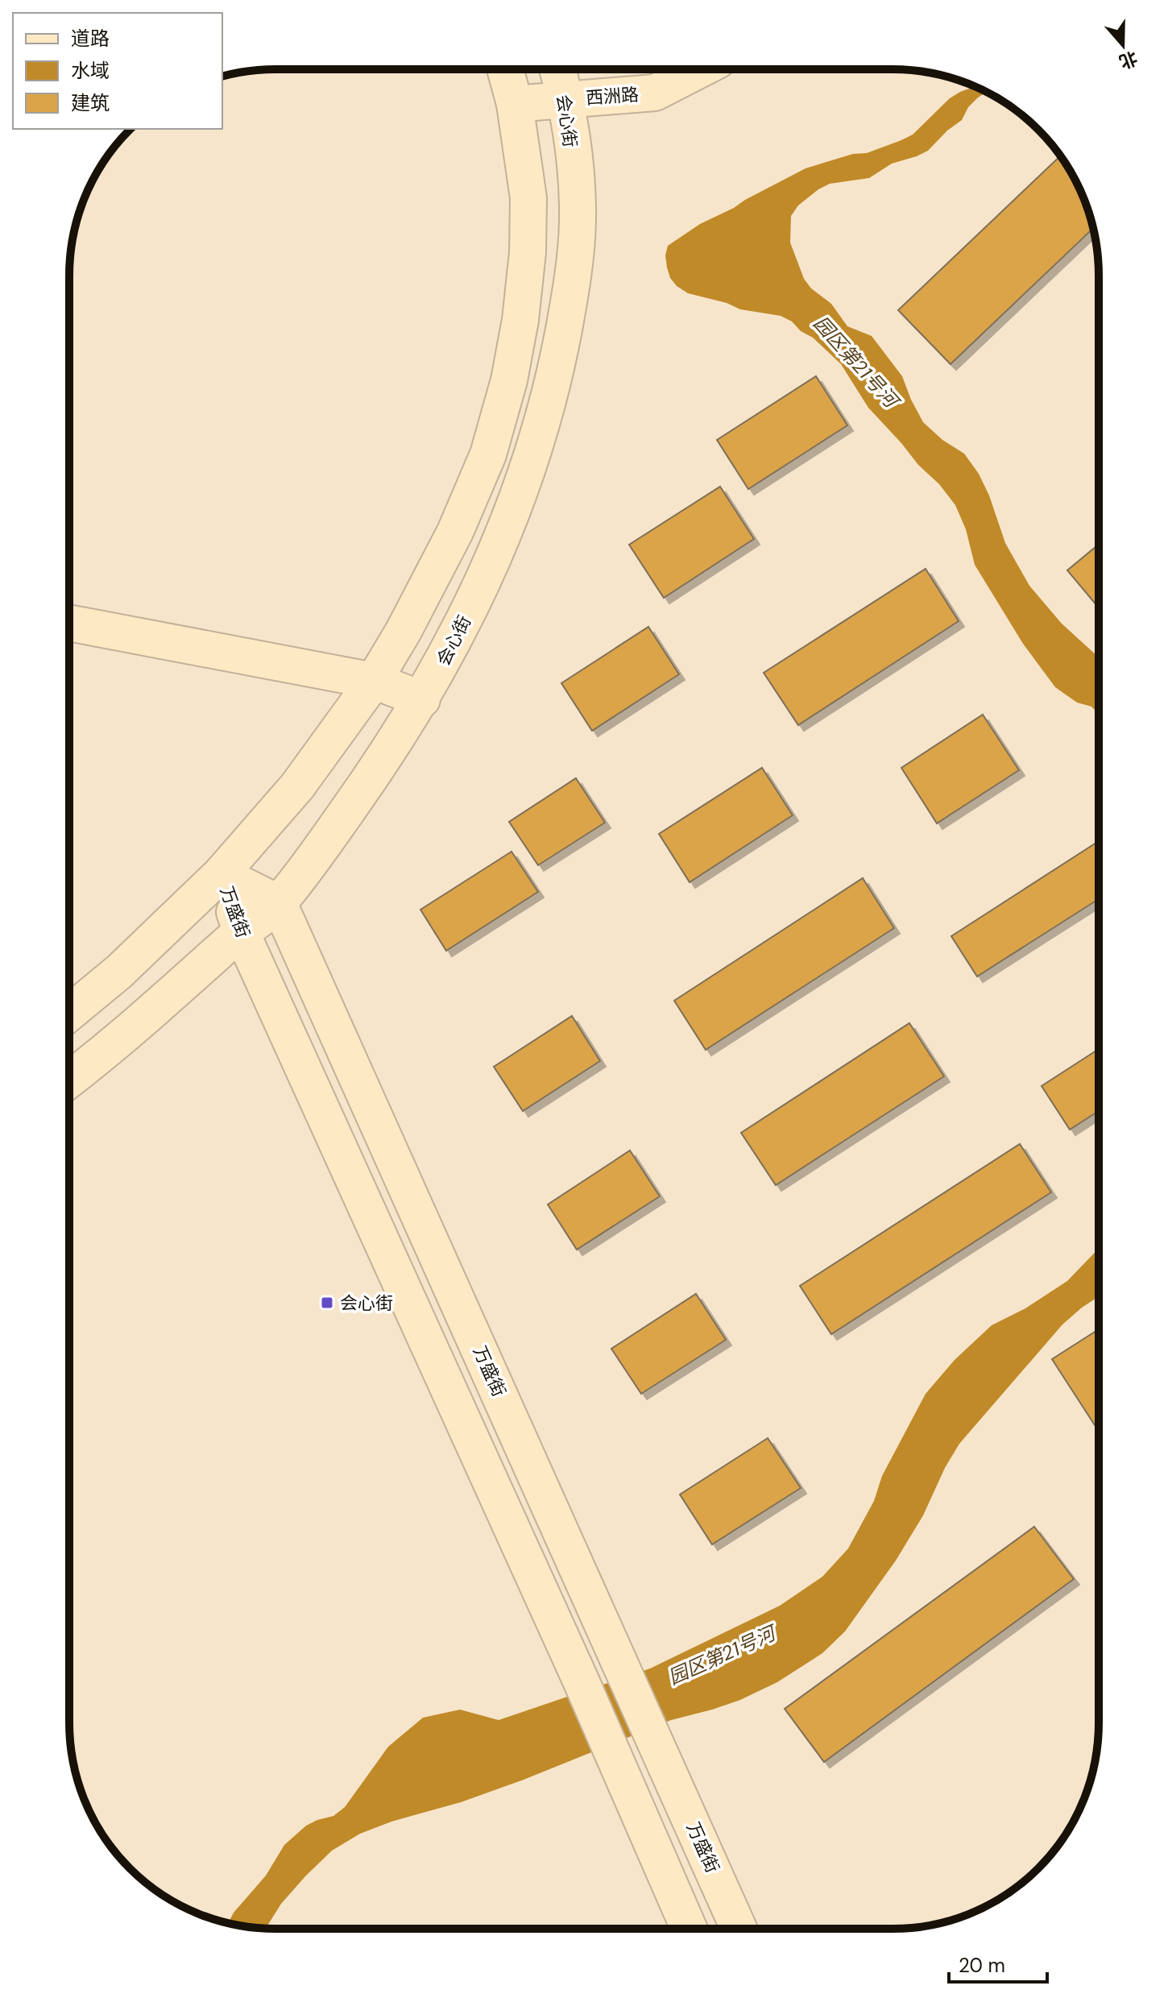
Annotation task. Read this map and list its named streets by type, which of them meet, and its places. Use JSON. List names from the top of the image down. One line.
{"streets":{"main road":["西洲路","会心街","万盛街"]},"crossings":[["西洲路","会心街"],["会心街","万盛街"]],"water":["园区第21号河"],"places":{"transit":["会心街"]},"legend":["道路","水域","建筑"],"scale_bar":"20 m","north":"bottom"}
